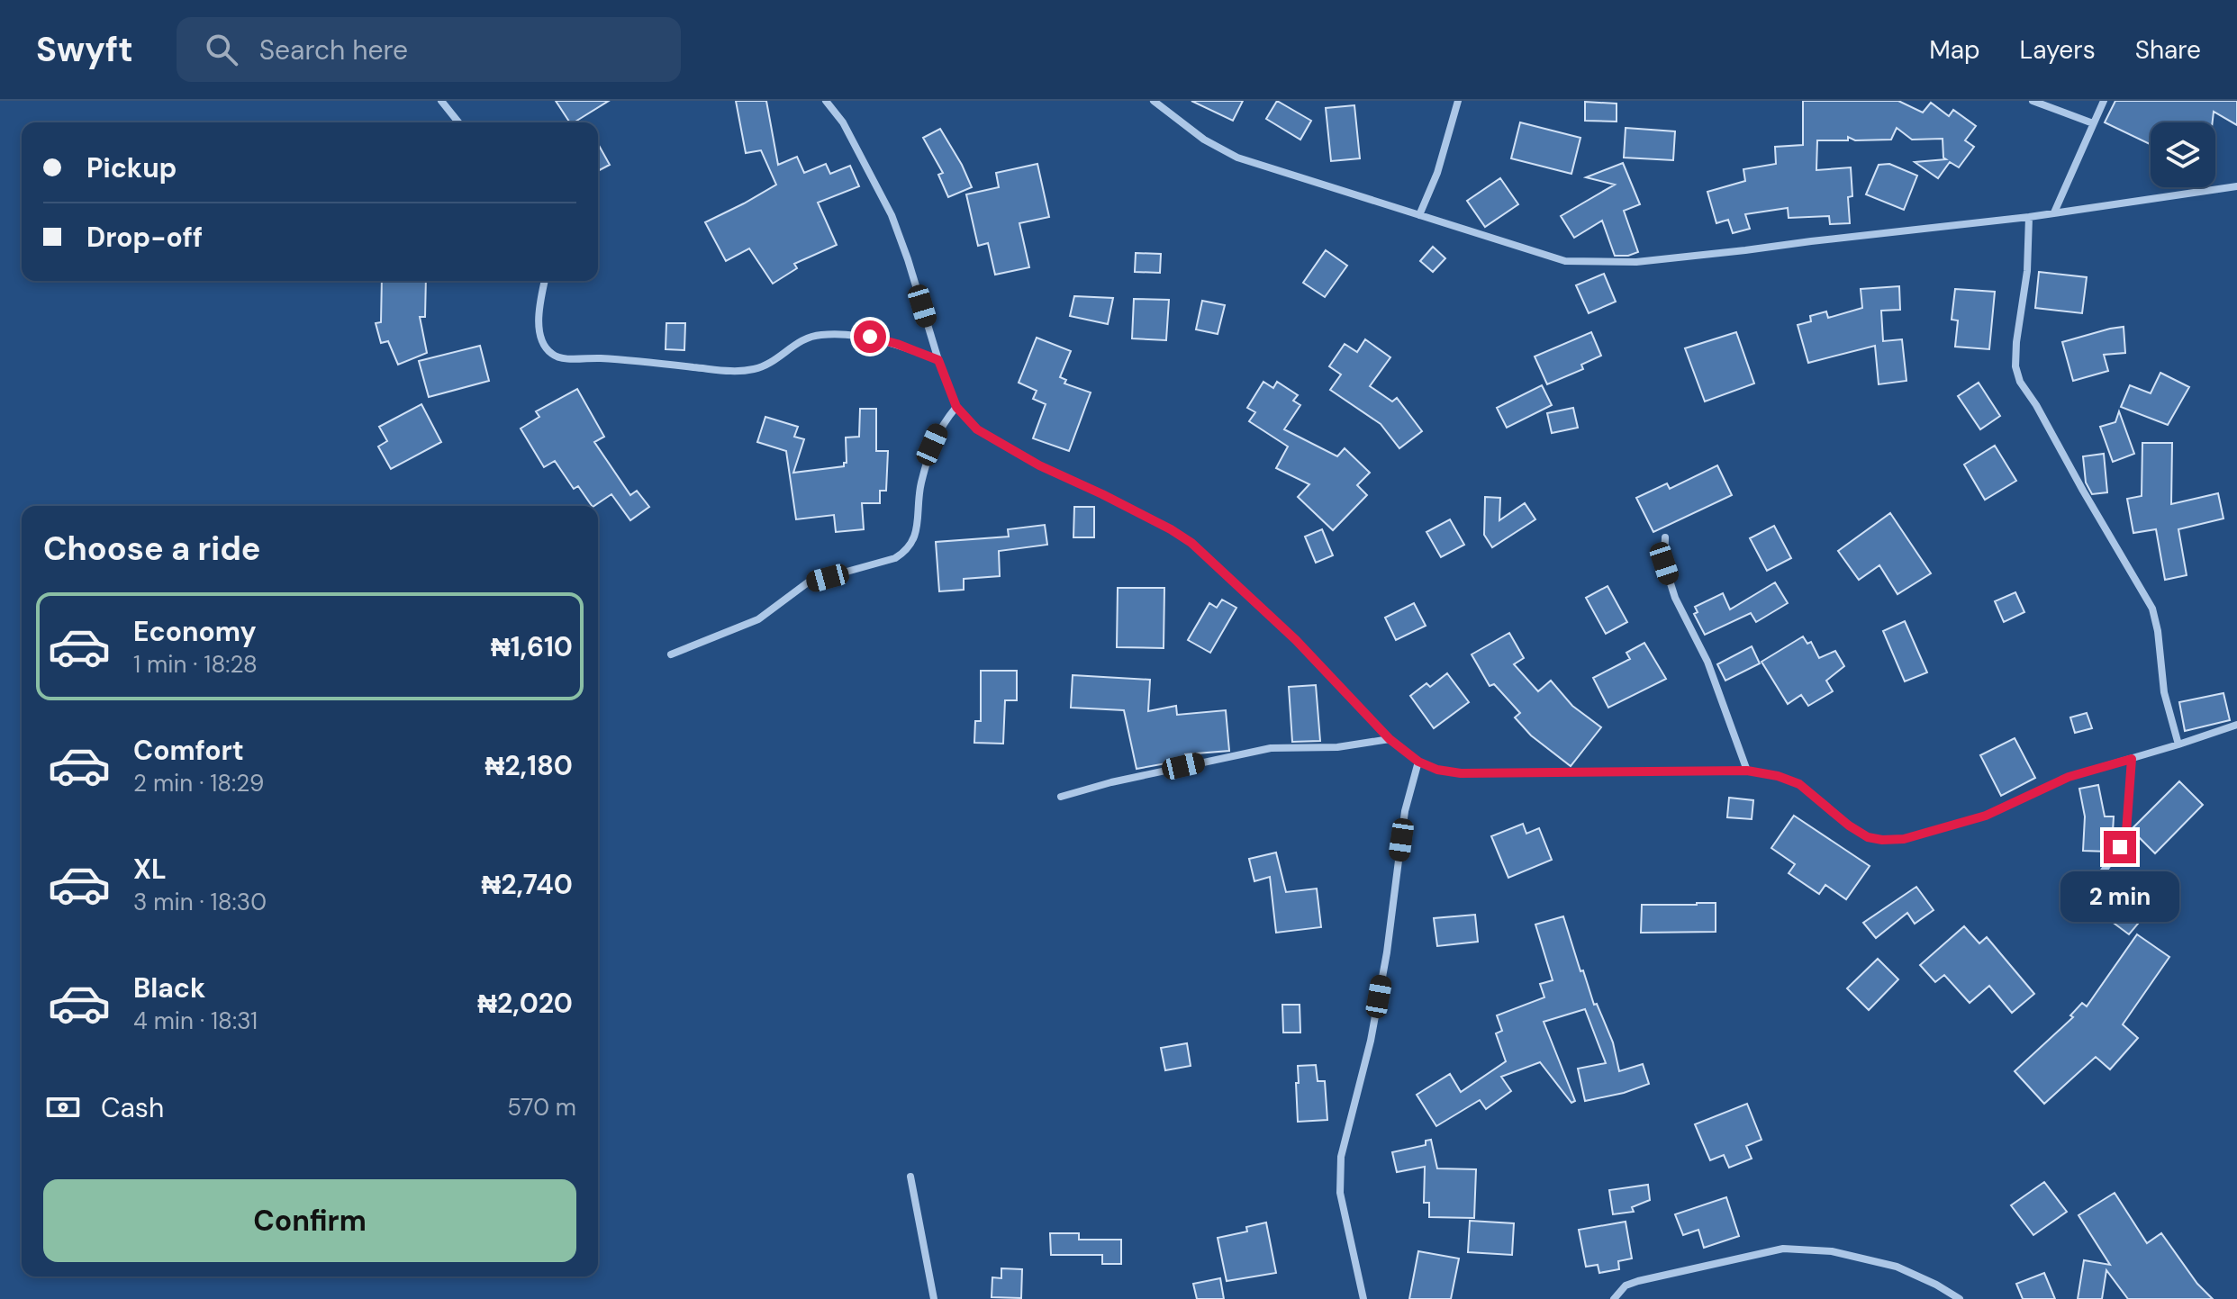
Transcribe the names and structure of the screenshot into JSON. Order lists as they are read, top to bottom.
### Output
{
  "page": {
    "header": "Swyft",
    "search": "Search here",
    "nav": ["Map", "Layers", "Share"],
    "banner": ["Pickup", "Drop-off"],
    "heading": "Choose a ride",
    "list": [
      {
        "name": "Economy",
        "note": "1 min · 18:28",
        "value": "₦1,610"
      },
      {
        "name": "Comfort",
        "note": "2 min · 18:29",
        "value": "₦2,180"
      },
      {
        "name": "XL",
        "note": "3 min · 18:30",
        "value": "₦2,740"
      },
      {
        "name": "Black",
        "note": "4 min · 18:31",
        "value": "₦2,020"
      }
    ],
    "bubble": "2 min",
    "pay": ["Cash", "570 m"],
    "buttons": "Confirm"
  }
}
